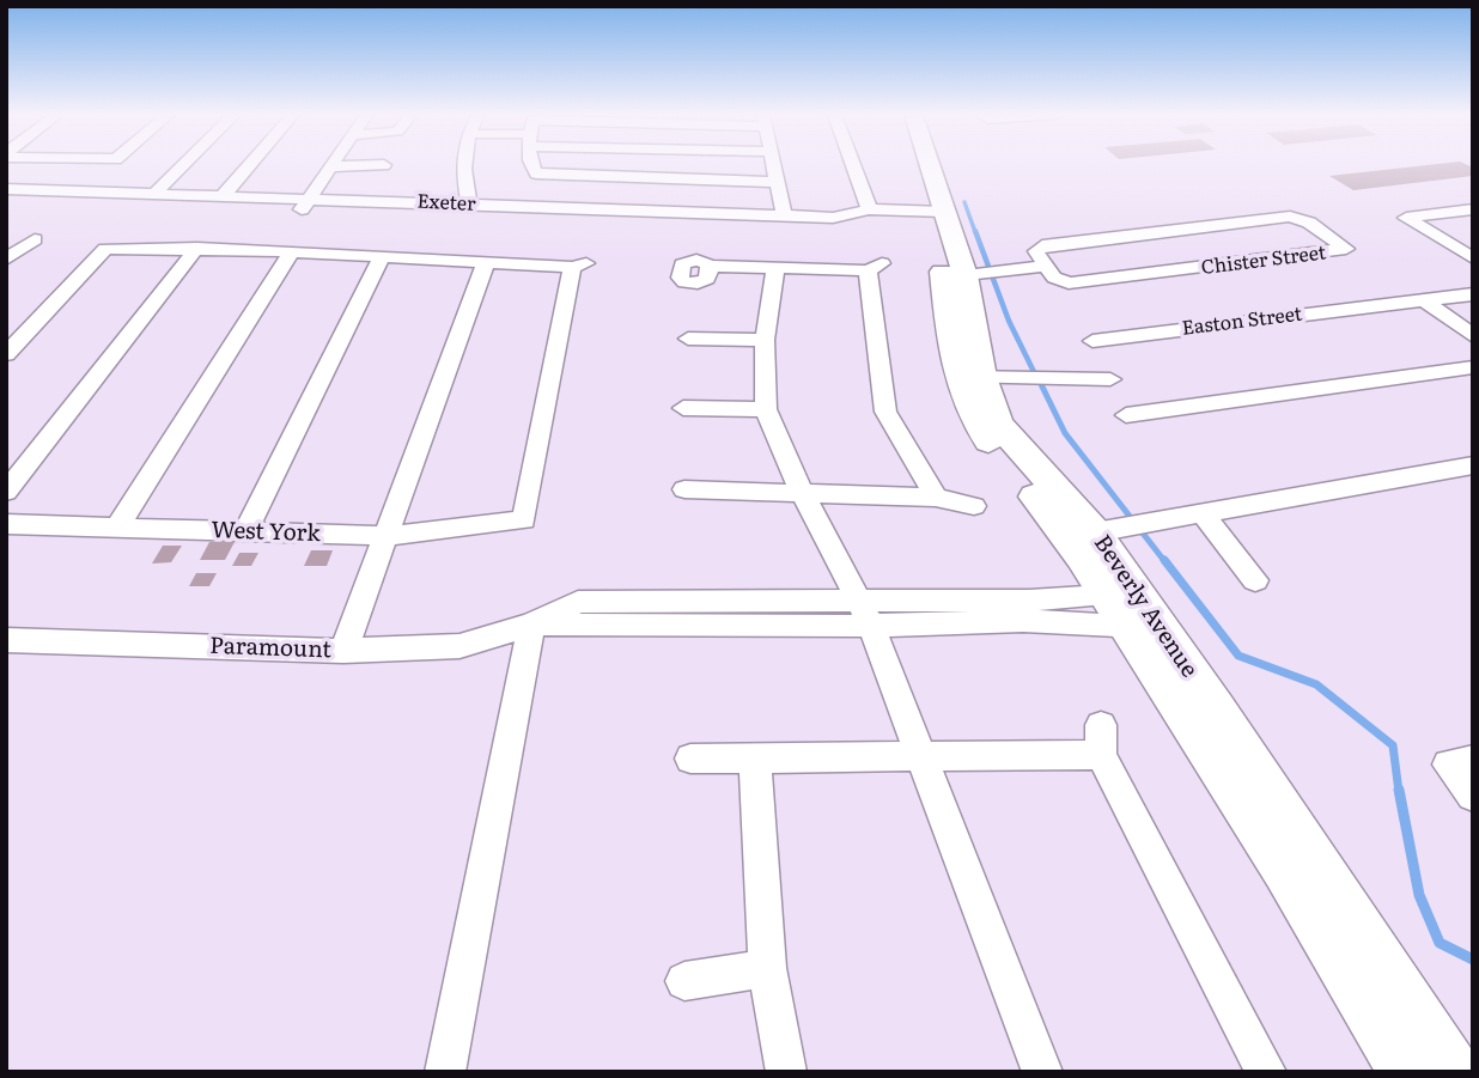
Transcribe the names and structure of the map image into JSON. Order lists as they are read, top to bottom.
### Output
{
  "streets": {
    "street": [
      "Exeter",
      "Chister Street",
      "Easton Street",
      "West York",
      "Beverly Avenue",
      "Paramount"
    ]
  },
  "crossings": [
    ["Exeter", "Beverly Avenue"]
  ]
}
